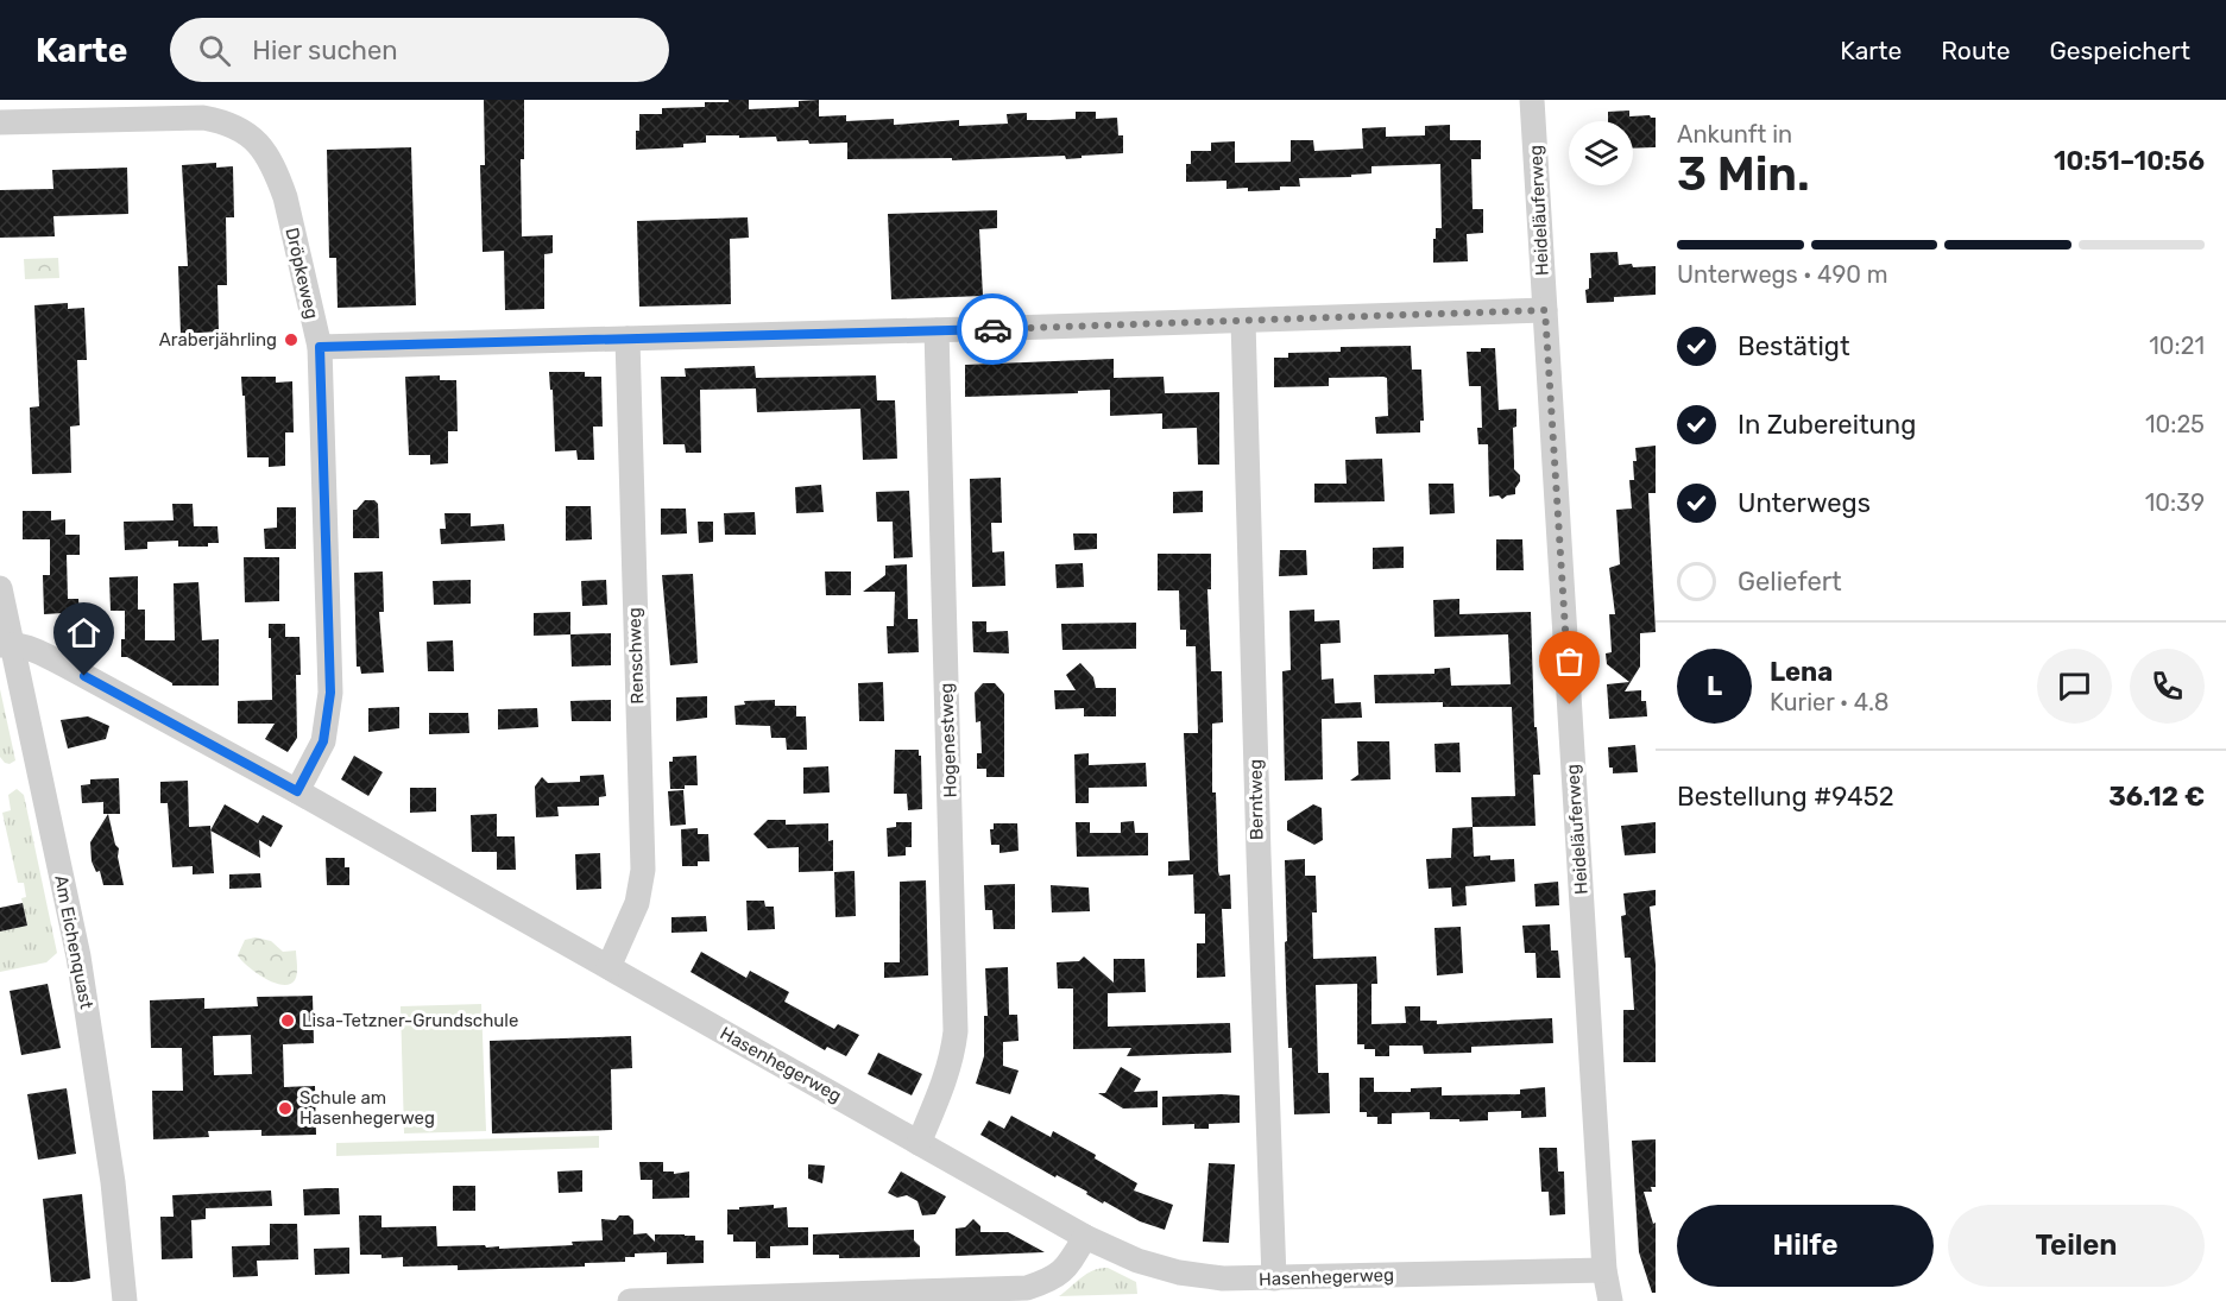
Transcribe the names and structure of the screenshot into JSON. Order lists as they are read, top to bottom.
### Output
{
  "streets": {
    "street": [
      "Heideläuferweg",
      "Dröpkeweg",
      "Renschweg",
      "Hogenestweg",
      "Berntweg",
      "Am Eichenquast",
      "Hasenhegerweg"
    ]
  },
  "crossings": [
    ["Heideläuferweg", "Hasenhegerweg"],
    ["Dröpkeweg", "Hasenhegerweg"],
    ["Renschweg", "Hasenhegerweg"],
    ["Hogenestweg", "Hasenhegerweg"],
    ["Berntweg", "Hasenhegerweg"],
    ["Am Eichenquast", "Hasenhegerweg"]
  ],
  "places": ["Araberjährling", "Lisa-Tetzner-Grundschule", "Schule am Hasenhegerweg"],
  "page": {
    "header": "Karte",
    "search": "Hier suchen",
    "nav": ["Karte", "Route", "Gespeichert"],
    "heading": ["3 Min.", "Ankunft in", "10:51–10:56"],
    "panel": [
      "Lena",
      "Kurier · 4.8",
      "Bestellung #9452",
      "36.12 €"
    ],
    "bar": "Unterwegs · 490 m",
    "list": [
      ["Bestätigt", "10:21"],
      ["In Zubereitung", "10:25"],
      ["Unterwegs", "10:39"],
      "Geliefert"
    ],
    "round": "L",
    "buttons": ["Hilfe", "Teilen"]
  }
}
